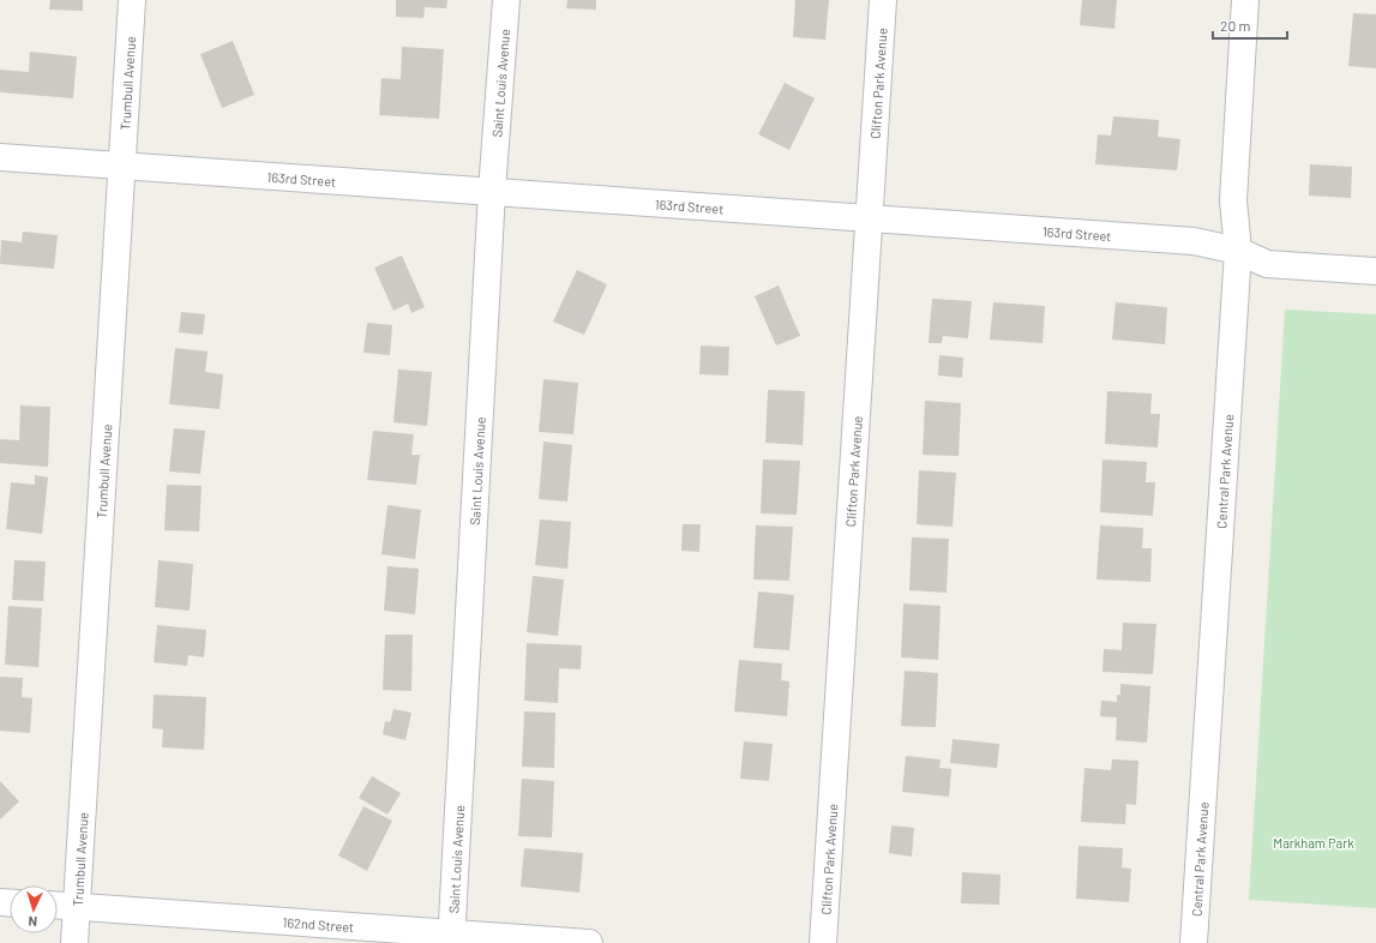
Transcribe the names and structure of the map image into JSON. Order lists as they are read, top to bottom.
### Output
{
  "streets": {
    "street": [
      "Saint Louis Avenue",
      "Trumbull Avenue",
      "Clifton Park Avenue",
      "163rd Street",
      "Central Park Avenue",
      "162nd Street"
    ]
  },
  "crossings": [
    ["Saint Louis Avenue", "163rd Street"],
    ["Saint Louis Avenue", "162nd Street"],
    ["Trumbull Avenue", "163rd Street"],
    ["Trumbull Avenue", "162nd Street"],
    ["Clifton Park Avenue", "163rd Street"],
    ["163rd Street", "Central Park Avenue"]
  ],
  "parks": ["Markham Park"],
  "scale_bar": "20 m",
  "north": "bottom"
}
